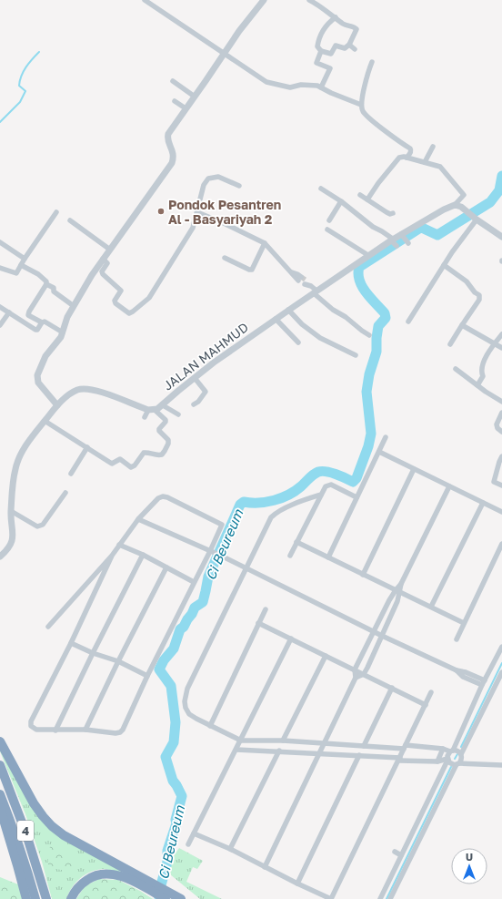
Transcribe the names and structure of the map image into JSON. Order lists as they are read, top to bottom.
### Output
{
  "streets": {
    "highway": ["4"],
    "street": ["JALAN MAHMUD"]
  },
  "water": ["Ci Beureum"],
  "places": ["Pondok Pesantren Al - Basyariyah 2"],
  "north": "top"
}
